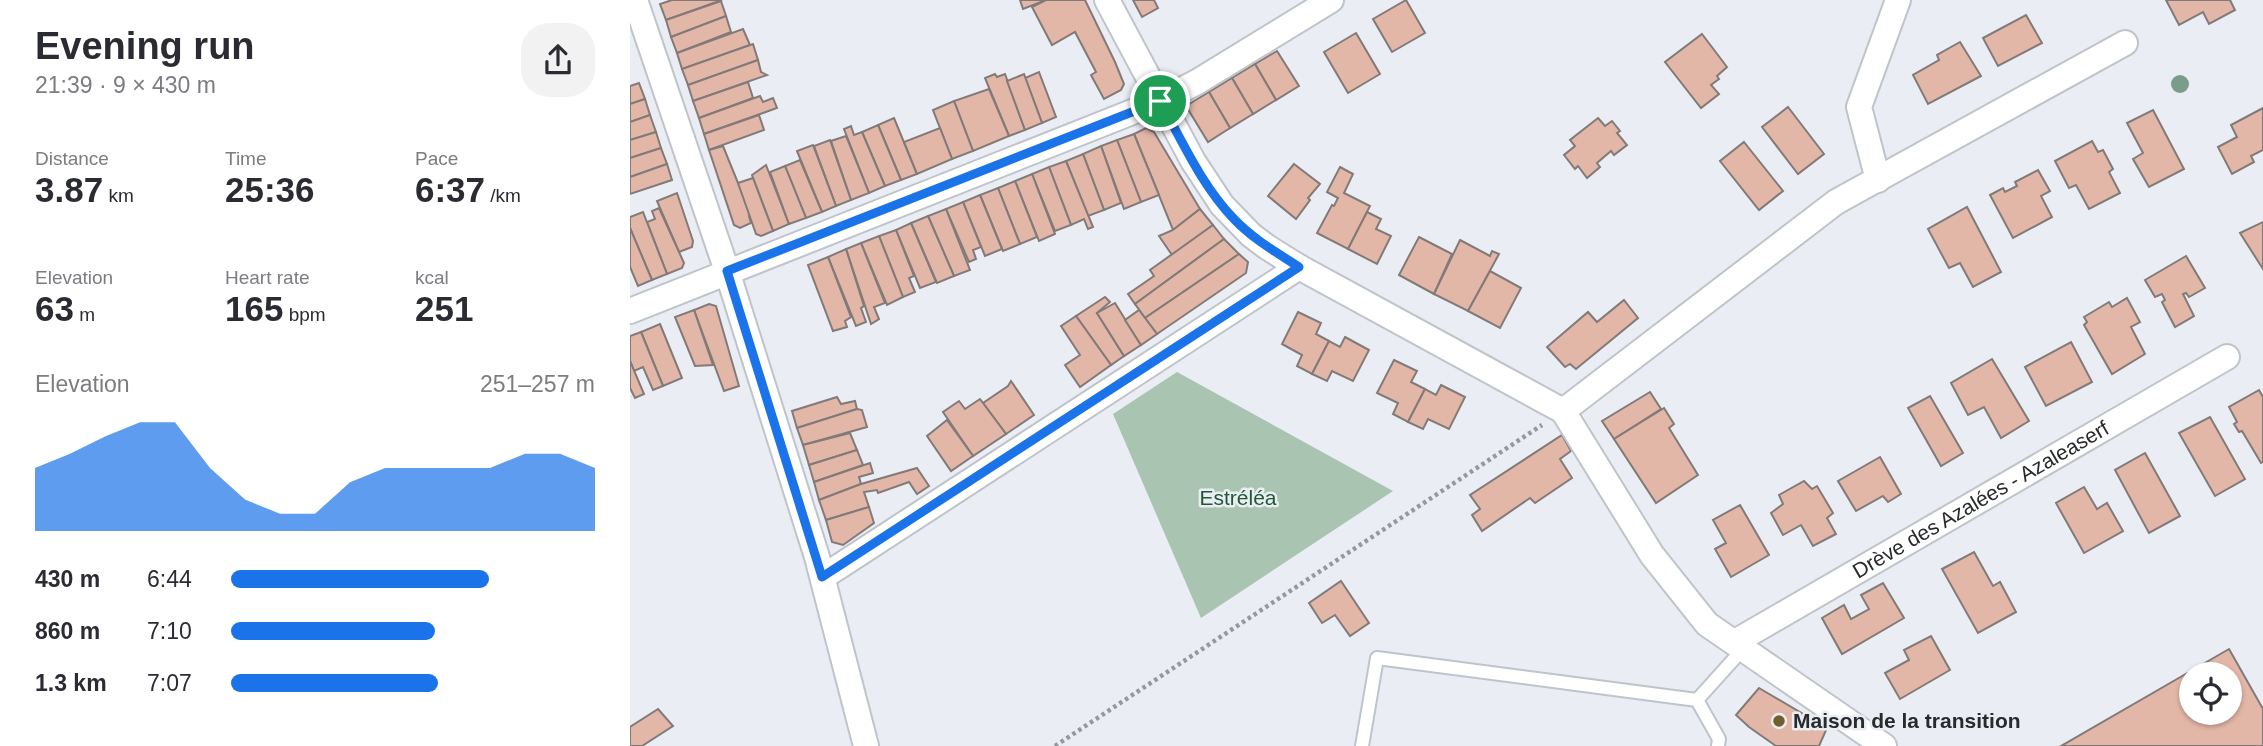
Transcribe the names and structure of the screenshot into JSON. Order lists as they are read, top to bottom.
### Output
{
  "streets": {
    "street": ["Drève des Azalées - Azaleaserf"]
  },
  "parks": ["Estréléa"],
  "places": ["Maison de la transition"],
  "page": {
    "heading": ["Evening run", "21:39 · 9 × 430 m"],
    "stats": [
      ["Distance", "3.87 km"],
      ["Time", "25:36"],
      ["Pace", "6:37 /km"],
      ["Elevation", "63 m"],
      ["Heart rate", "165 bpm"],
      ["kcal", "251"]
    ],
    "chart": ["Elevation", "251–257 m"],
    "list": [
      {
        "name": "430 m",
        "note": "6:44"
      },
      {
        "name": "860 m",
        "note": "7:10"
      },
      {
        "name": "1.3 km",
        "note": "7:07"
      }
    ]
  }
}
